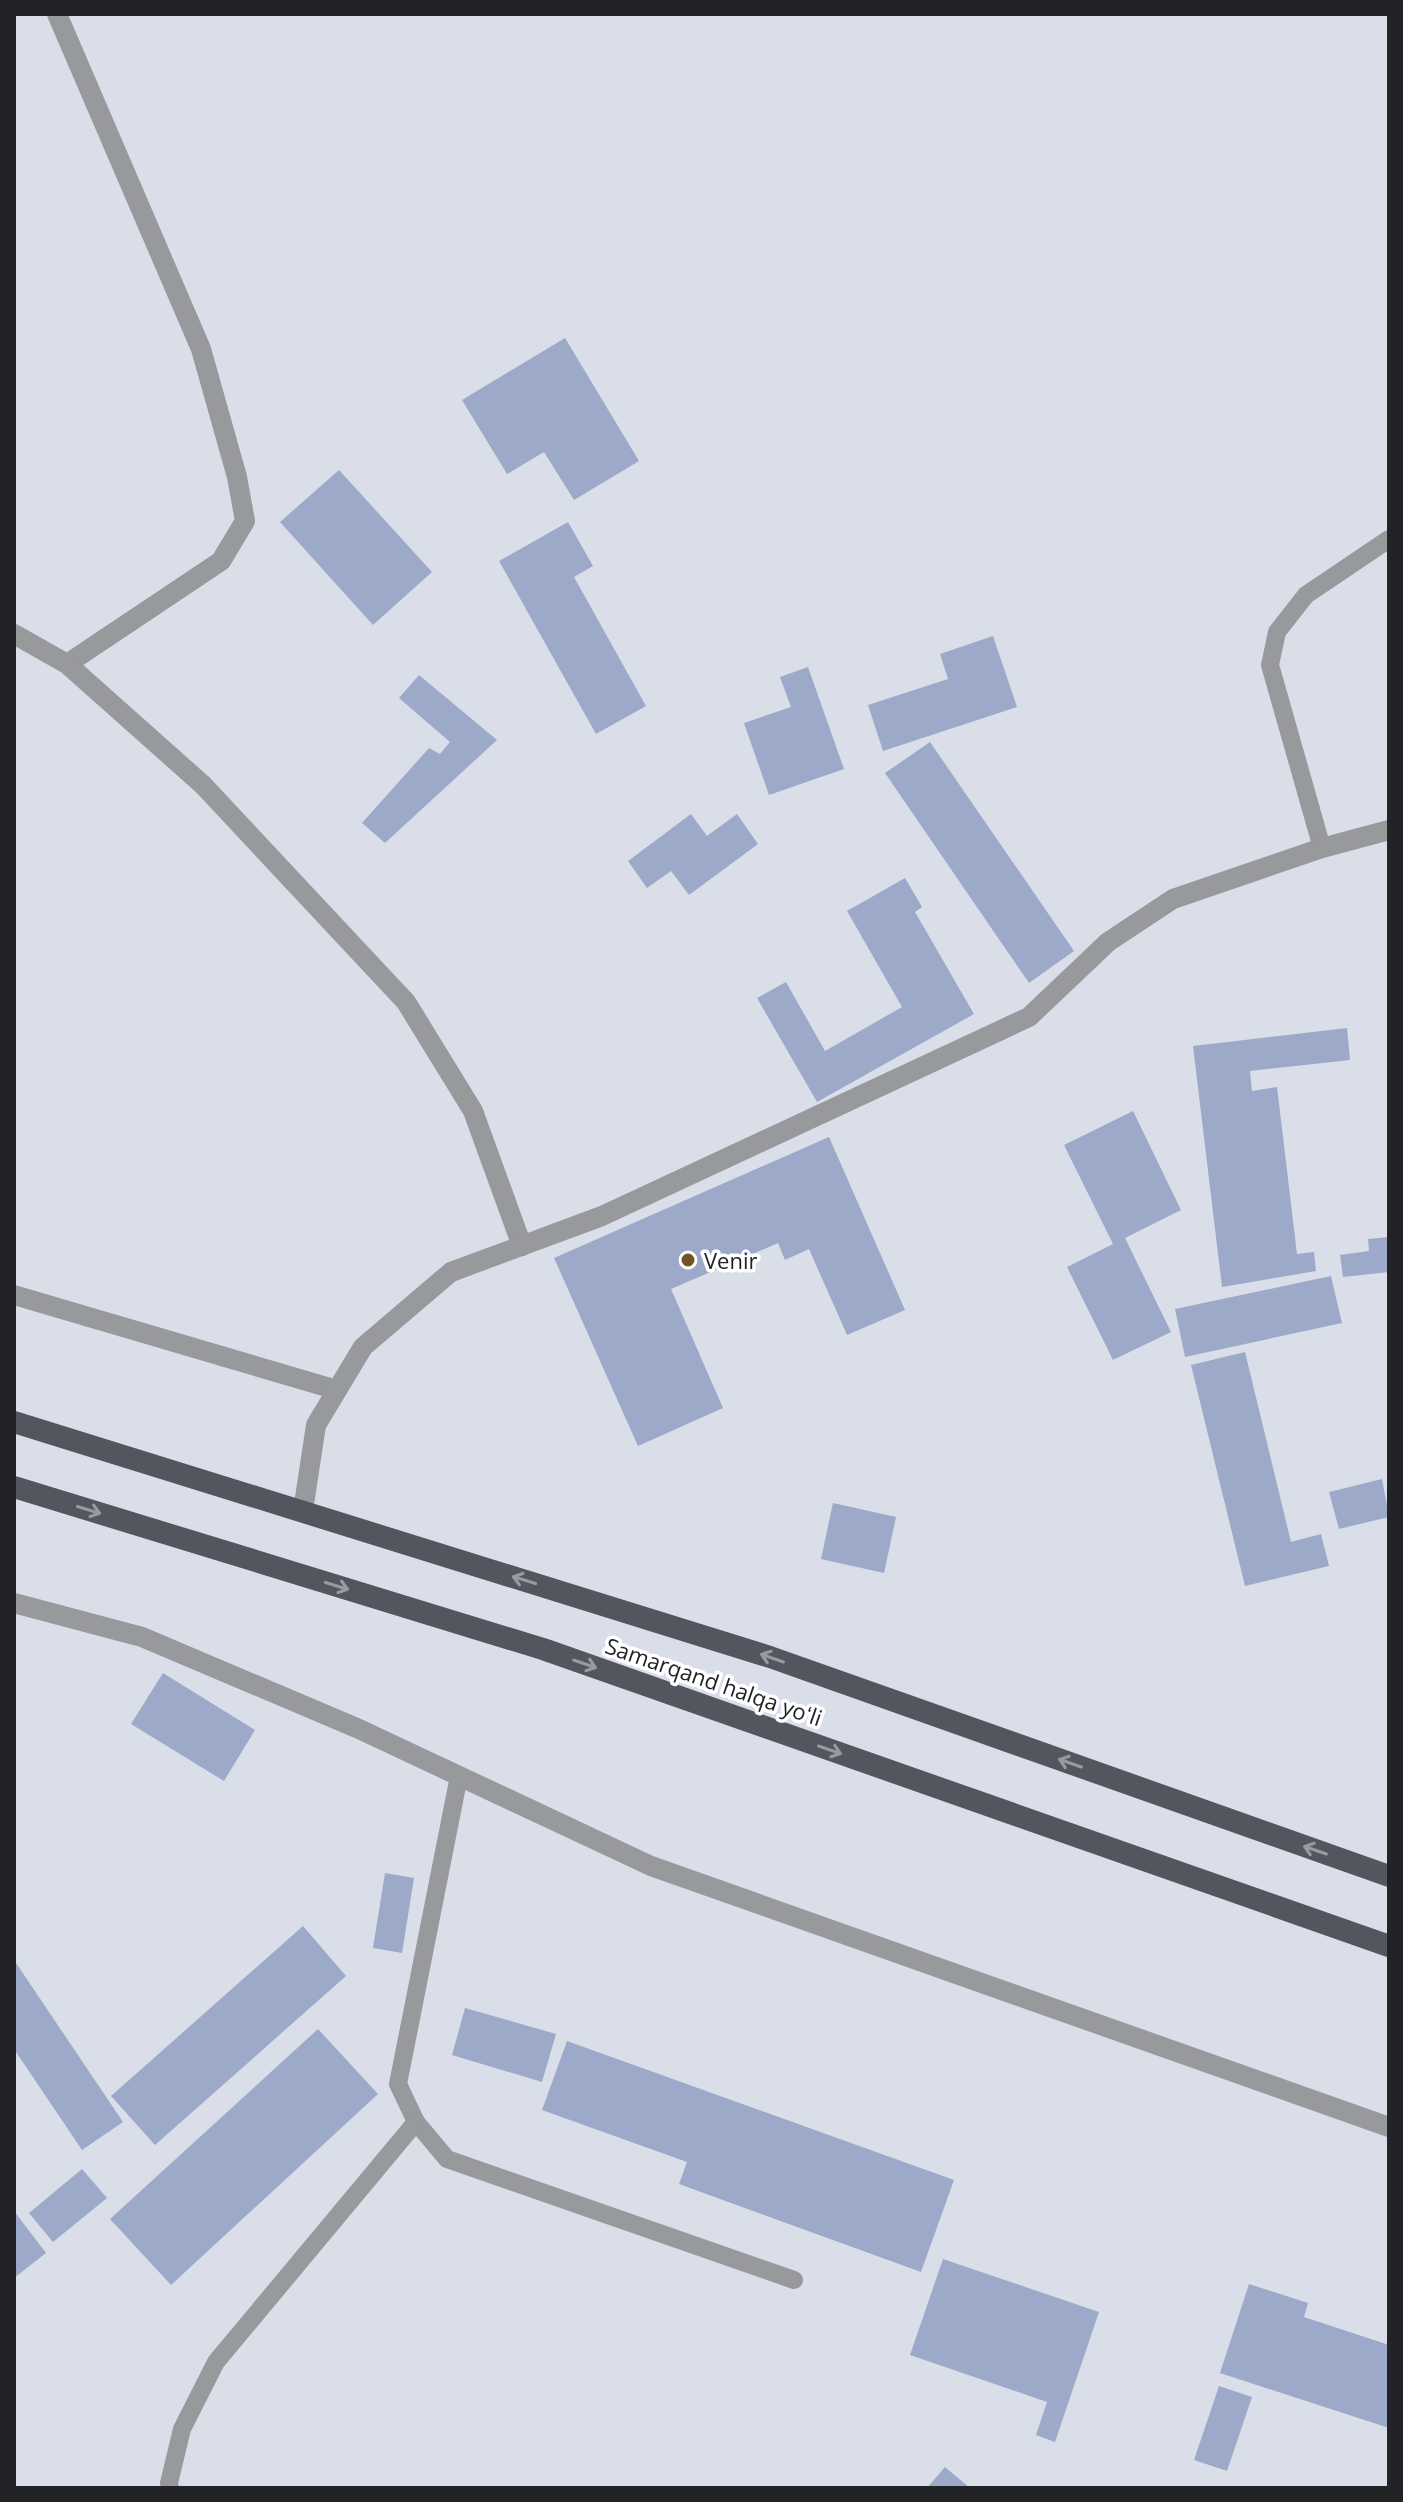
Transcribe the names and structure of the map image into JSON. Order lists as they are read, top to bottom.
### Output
{
  "streets": {
    "highway": ["Samarqand halqa yoʻli"]
  },
  "places": ["Venir"]
}
